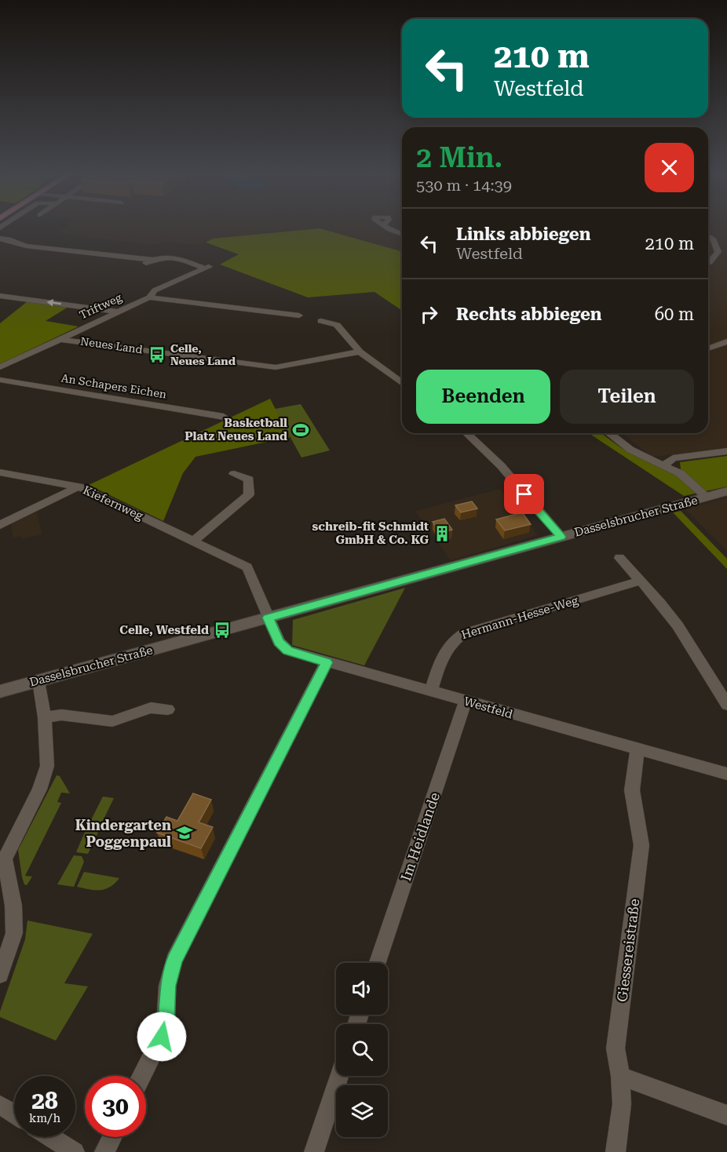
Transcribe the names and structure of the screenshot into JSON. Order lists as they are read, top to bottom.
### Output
{
  "streets": {
    "street": [
      "Triftweg",
      "Neues Land",
      "An Schapers Eichen",
      "Kiefernweg",
      "Dasselsbrucher Straße",
      "Hermann-Hesse-Weg",
      "Westfeld",
      "Im Heidlande",
      "Giessereistraße"
    ]
  },
  "crossings": [
    ["Triftweg", "Neues Land"],
    ["Kiefernweg", "Dasselsbrucher Straße"],
    ["Kiefernweg", "Westfeld"],
    ["Dasselsbrucher Straße", "Westfeld"],
    ["Hermann-Hesse-Weg", "Westfeld"],
    ["Westfeld", "Im Heidlande"],
    ["Westfeld", "Giessereistraße"]
  ],
  "places": {
    "bus stop": ["Celle, Neues Land", "Celle, Westfeld"],
    "sports": ["Basketball Platz Neues Land"],
    "building": ["schreib-fit Schmidt GmbH & Co. KG"],
    "school or university": ["Kindergarten Poggenpaul"]
  },
  "page": {
    "turn": ["210 m", "Westfeld"],
    "heading": ["2 Min.", "530 m · 14:39"],
    "list": [
      {
        "name": "Links abbiegen",
        "note": "Westfeld",
        "value": "210 m"
      },
      {
        "name": "Rechts abbiegen",
        "value": "60 m"
      }
    ],
    "buttons": ["Beenden", "Teilen"],
    "speed": "28 km/h",
    "limit": "30"
  }
}
